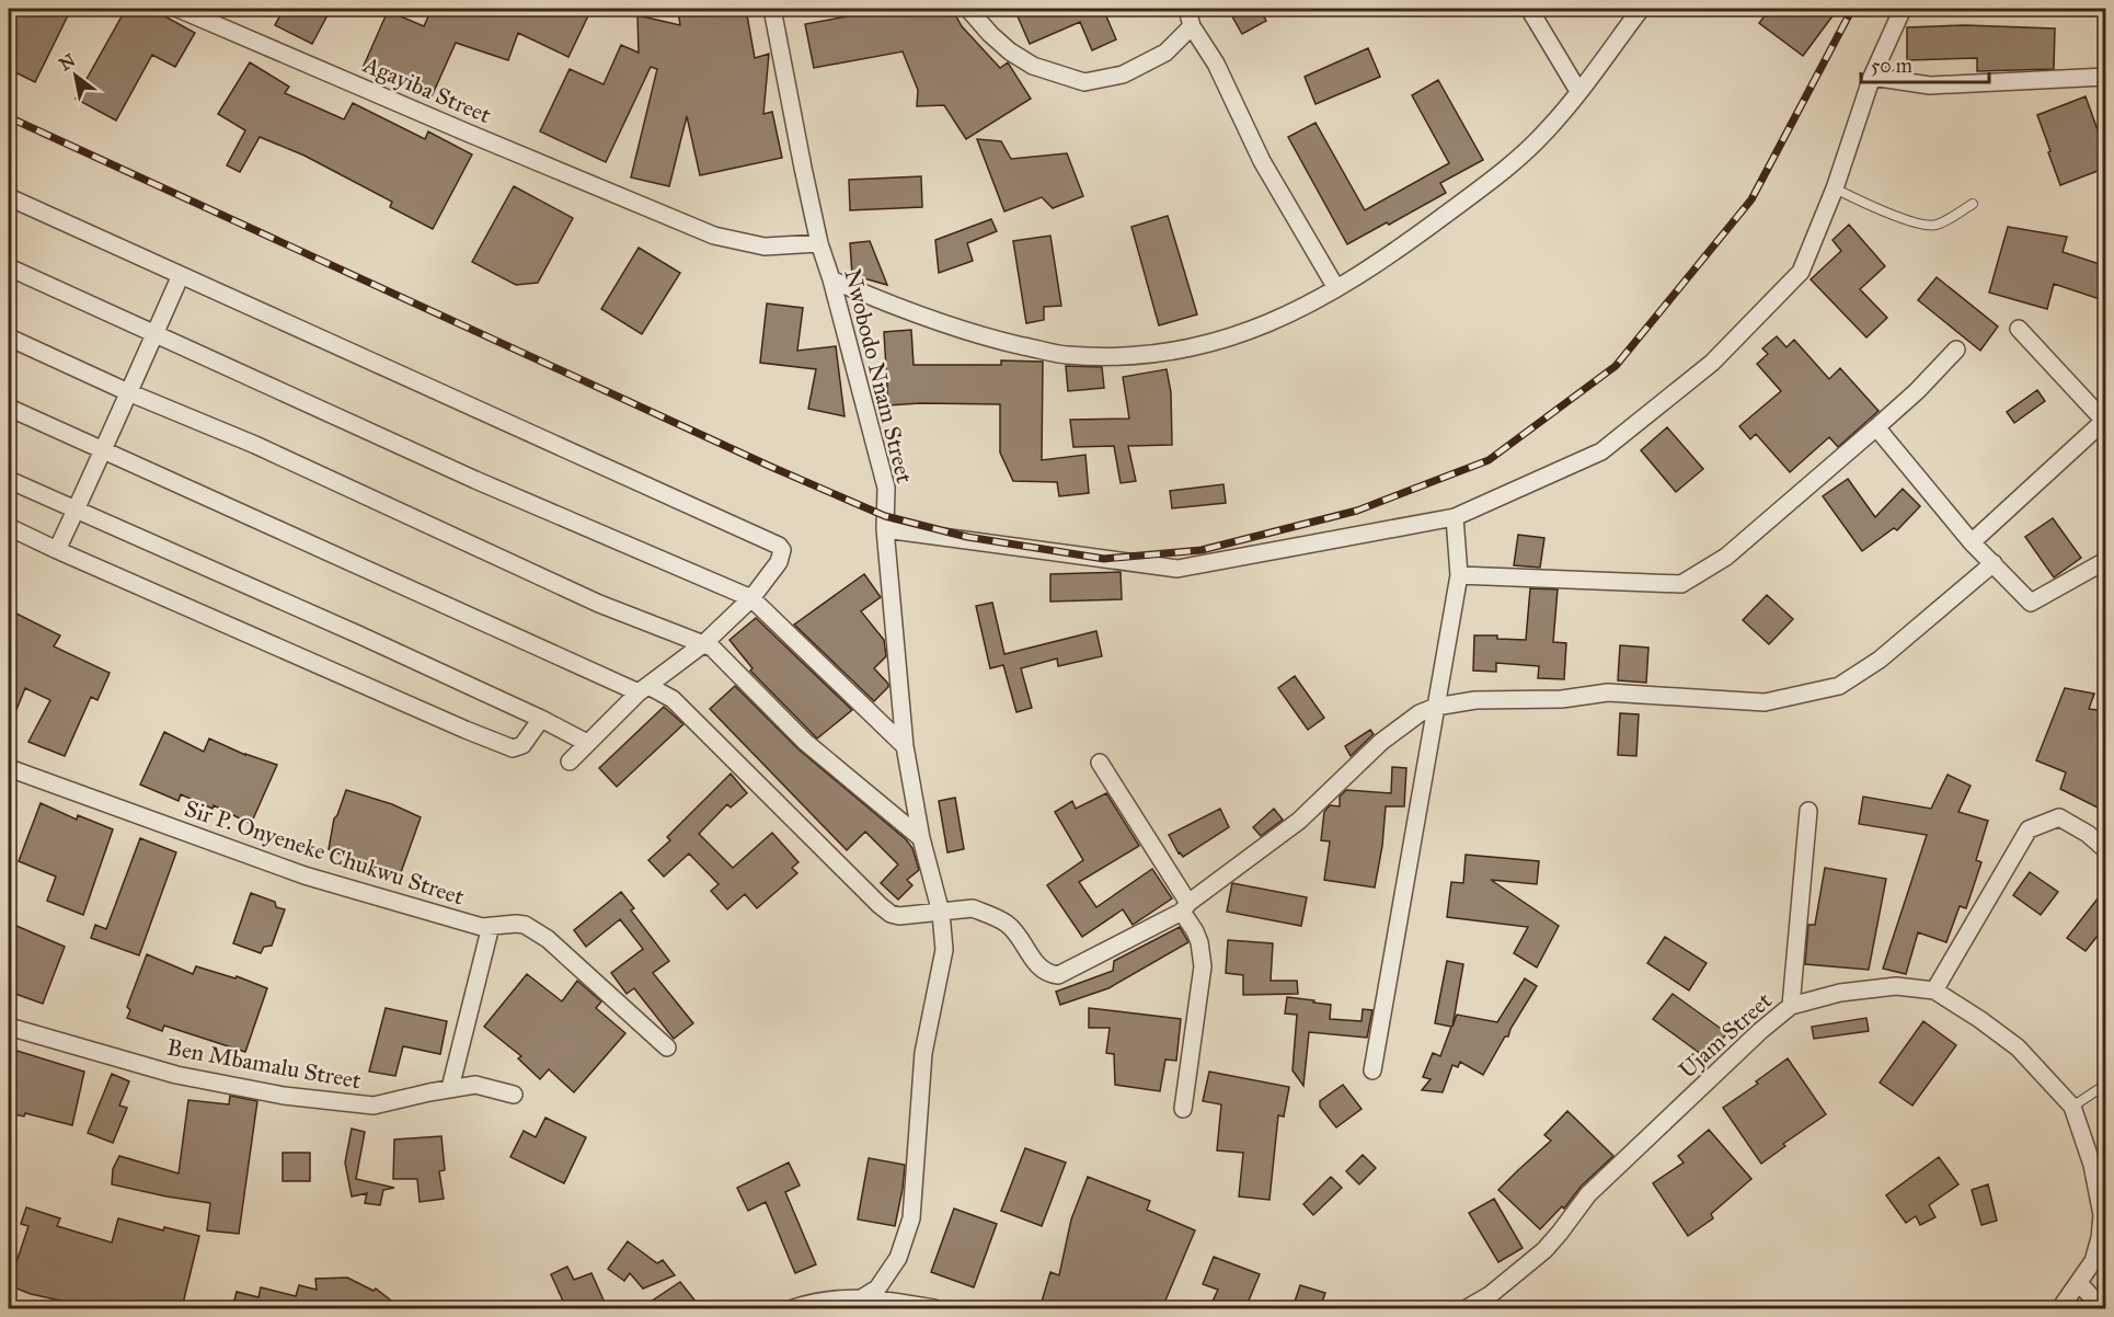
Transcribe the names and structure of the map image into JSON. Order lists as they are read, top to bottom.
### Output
{
  "streets": {
    "street": [
      "Agayiba Street",
      "Nwobodo Nnam Street",
      "Sir P. Onyeneke Chukwu Street",
      "Ujam Street",
      "Ben Mbamalu Street"
    ]
  },
  "crossings": [
    ["Agayiba Street", "Nwobodo Nnam Street"]
  ],
  "scale_bar": "50 m",
  "north": "top left"
}
